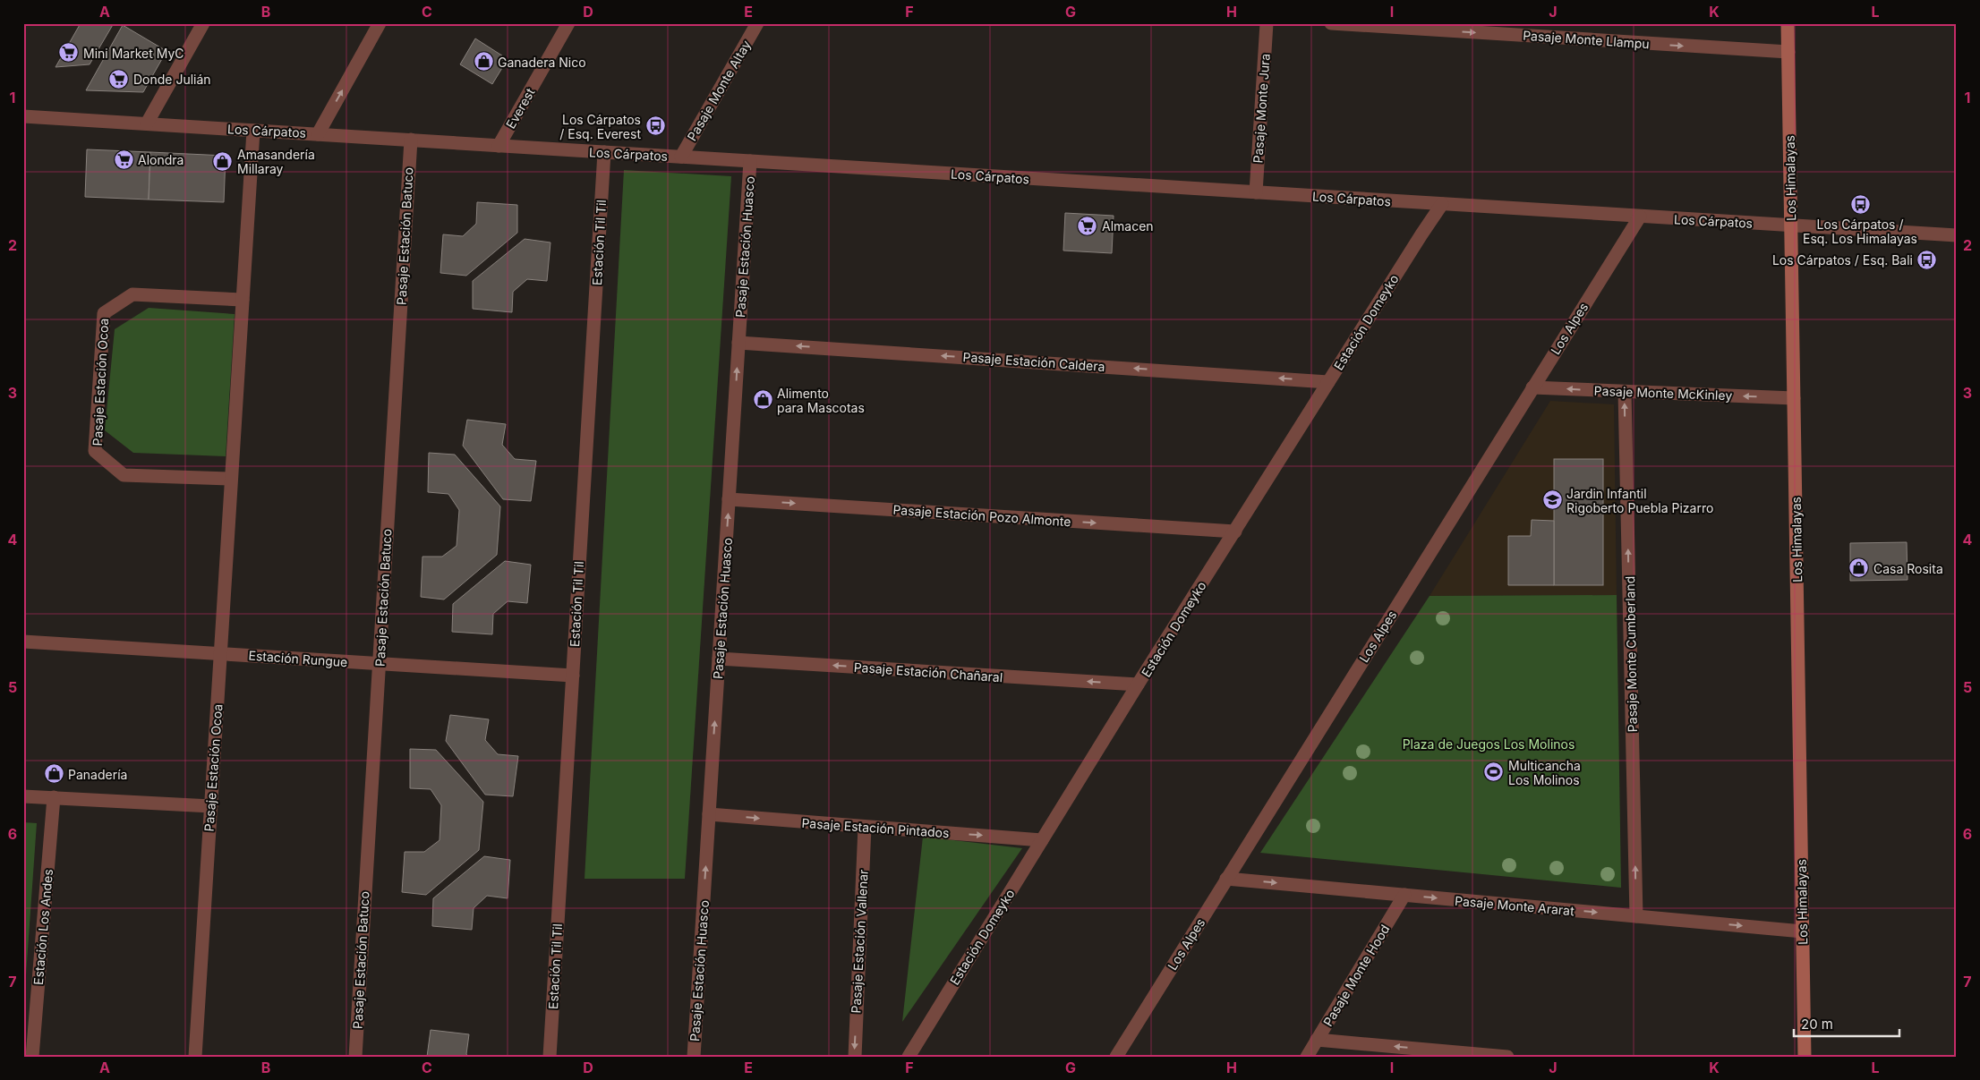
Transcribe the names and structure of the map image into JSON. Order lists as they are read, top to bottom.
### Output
{
  "streets": {
    "street": [
      "Pasaje Monte Llampu",
      "Pasaje Monte Altay",
      "Everest",
      "Pasaje Monte Jura",
      "Los Cárpatos",
      "Los Himalayas",
      "Pasaje Estación Batuco",
      "Estación Til Til",
      "Pasaje Estación Huasco",
      "Estación Domeyko",
      "Los Alpes",
      "Pasaje Estación Caldera",
      "Pasaje Estación Ocoa",
      "Pasaje Monte McKinley",
      "Pasaje Estación Pozo Almonte",
      "Pasaje Monte Cumberland",
      "Estación Rungue",
      "Pasaje Estación Chañaral",
      "Pasaje Estación Pintados",
      "Pasaje Monte Ararat",
      "Estación Los Andes",
      "Pasaje Estación Vallenar",
      "Pasaje Monte Hood"
    ]
  },
  "crossings": [
    ["Pasaje Monte Llampu", "Los Himalayas"],
    ["Pasaje Monte Altay", "Los Cárpatos"],
    ["Everest", "Los Cárpatos"],
    ["Pasaje Monte Jura", "Los Cárpatos"],
    ["Los Cárpatos", "Los Himalayas"],
    ["Los Cárpatos", "Pasaje Estación Batuco"],
    ["Los Cárpatos", "Estación Til Til"],
    ["Los Cárpatos", "Pasaje Estación Huasco"],
    ["Los Cárpatos", "Estación Domeyko"],
    ["Los Cárpatos", "Los Alpes"],
    ["Los Cárpatos", "Pasaje Estación Ocoa"],
    ["Los Himalayas", "Pasaje Monte McKinley"],
    ["Los Himalayas", "Pasaje Monte Ararat"],
    ["Pasaje Estación Batuco", "Estación Rungue"],
    ["Estación Til Til", "Estación Rungue"],
    ["Pasaje Estación Huasco", "Pasaje Estación Caldera"],
    ["Pasaje Estación Huasco", "Pasaje Estación Pozo Almonte"],
    ["Pasaje Estación Huasco", "Pasaje Estación Chañaral"],
    ["Pasaje Estación Huasco", "Pasaje Estación Pintados"],
    ["Estación Domeyko", "Pasaje Estación Caldera"],
    ["Estación Domeyko", "Pasaje Estación Pozo Almonte"],
    ["Estación Domeyko", "Pasaje Estación Chañaral"],
    ["Estación Domeyko", "Pasaje Estación Pintados"],
    ["Los Alpes", "Pasaje Monte McKinley"],
    ["Los Alpes", "Pasaje Monte Ararat"],
    ["Pasaje Estación Ocoa", "Estación Rungue"],
    ["Pasaje Monte McKinley", "Pasaje Monte Cumberland"],
    ["Pasaje Monte Cumberland", "Pasaje Monte Ararat"],
    ["Pasaje Estación Pintados", "Pasaje Estación Vallenar"],
    ["Pasaje Monte Ararat", "Pasaje Monte Hood"]
  ],
  "one_way": [
    "Pasaje Monte Llampu",
    "Pasaje Estación Huasco",
    "Pasaje Estación Caldera",
    "Pasaje Monte McKinley",
    "Pasaje Estación Pozo Almonte",
    "Pasaje Monte Cumberland",
    "Pasaje Estación Chañaral",
    "Pasaje Estación Pintados",
    "Pasaje Monte Ararat",
    "Pasaje Estación Vallenar"
  ],
  "parks": ["Plaza de Juegos Los Molinos"],
  "places": {
    "supermarket": [
      "Mini Market MyC",
      "Donde Julián",
      "Alondra",
      "Almacen"
    ],
    "shop": [
      "Ganadera Nico",
      "Amasandería Millaray",
      "Alimento para Mascotas",
      "Casa Rosita",
      "Panadería"
    ],
    "bus stop": ["Los Cárpatos / Esq. Everest", "Los Cárpatos / Esq. Los Himalayas", "Los Cárpatos / Esq. Bali"],
    "school or university": ["Jardin Infantil Rigoberto Puebla Pizarro"],
    "sports": ["Multicancha Los Molinos"]
  },
  "scale_bar": "20 m",
  "grid": {
    "columns": [
      "A",
      "B",
      "C",
      "D",
      "E",
      "F",
      "G",
      "H",
      "I",
      "J",
      "K",
      "L"
    ],
    "rows": [
      "1",
      "2",
      "3",
      "4",
      "5",
      "6",
      "7"
    ]
  }
}
